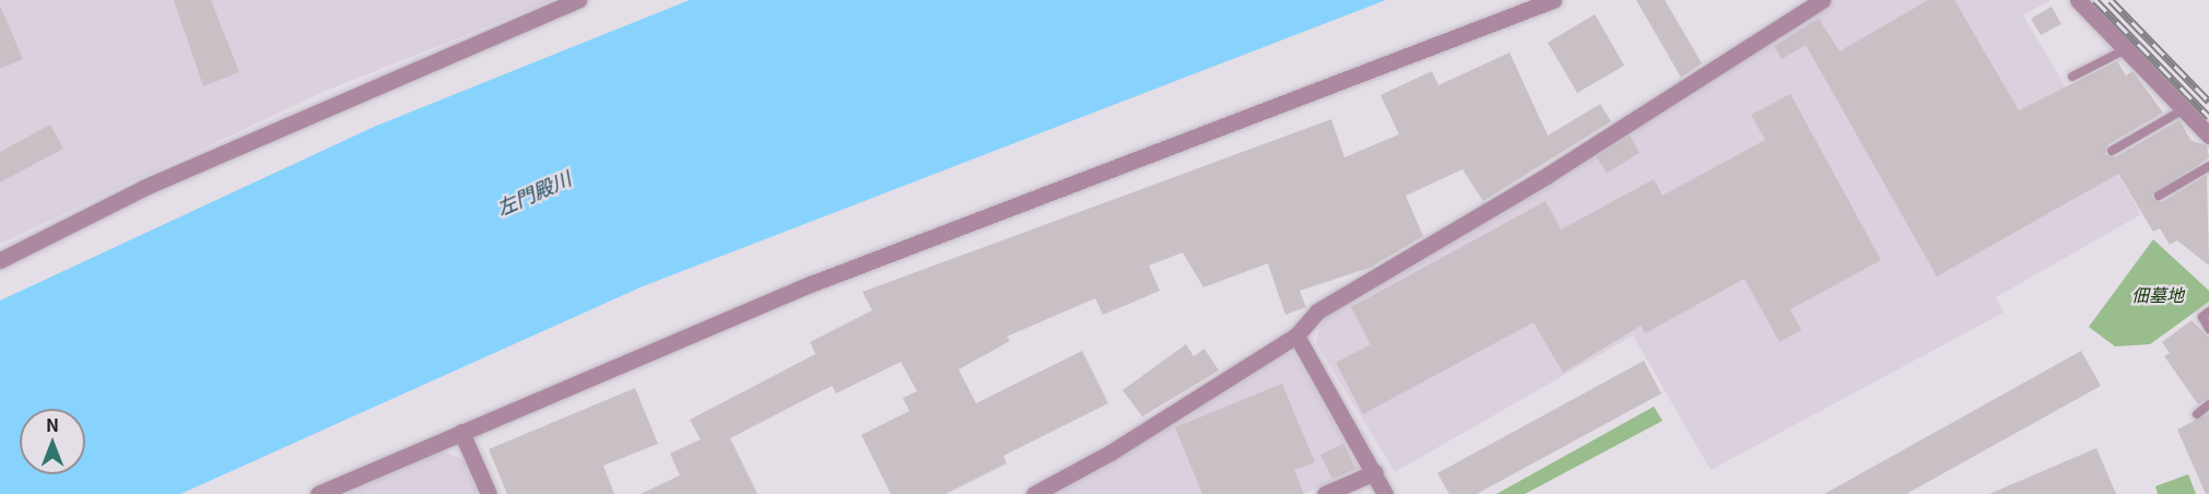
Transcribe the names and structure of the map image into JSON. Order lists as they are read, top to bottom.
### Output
{
  "water": ["左門殿川"],
  "parks": ["佃墓地"],
  "north": "top"
}
